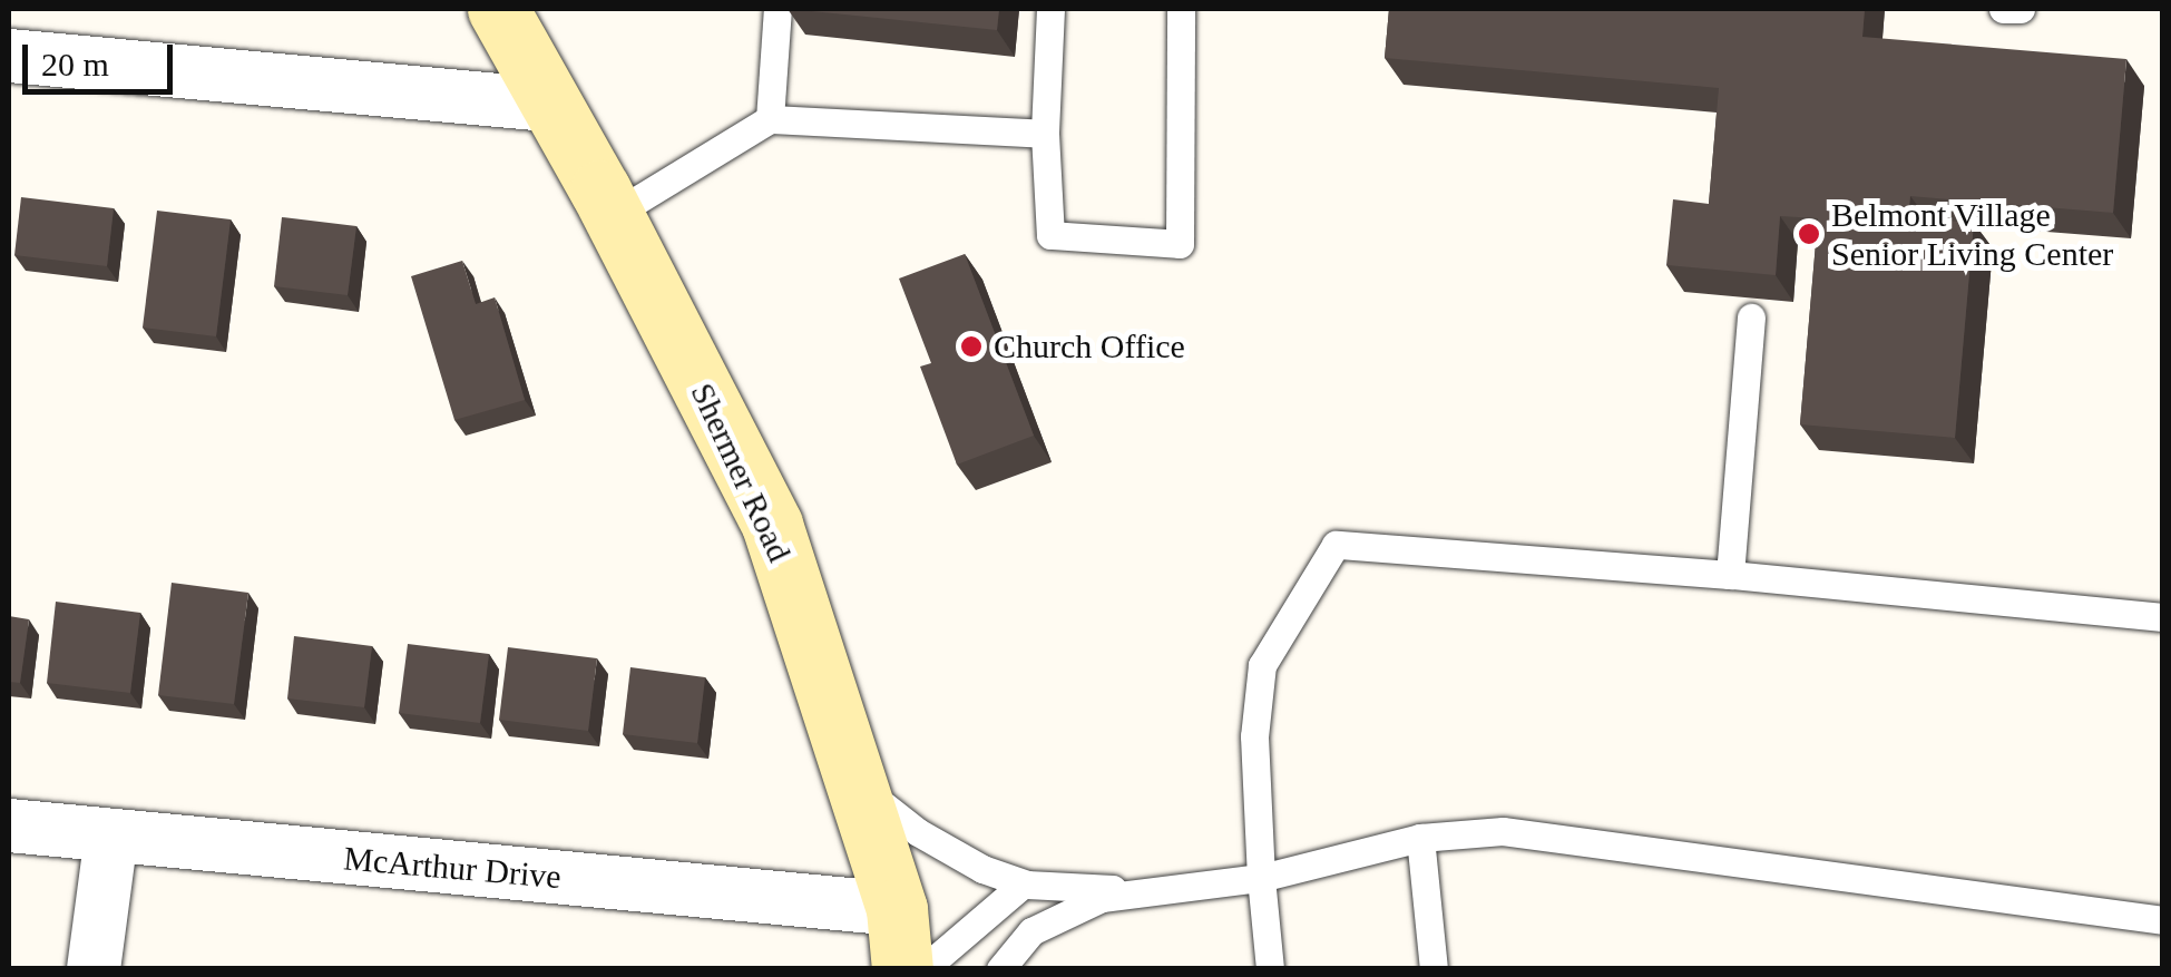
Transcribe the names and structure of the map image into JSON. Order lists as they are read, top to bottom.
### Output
{
  "streets": {
    "main road": ["Shermer Road"],
    "street": ["McArthur Drive"]
  },
  "crossings": [
    ["Shermer Road", "McArthur Drive"]
  ],
  "places": ["Belmont Village Senior Living Center", "Church Office"],
  "scale_bar": "20 m"
}
